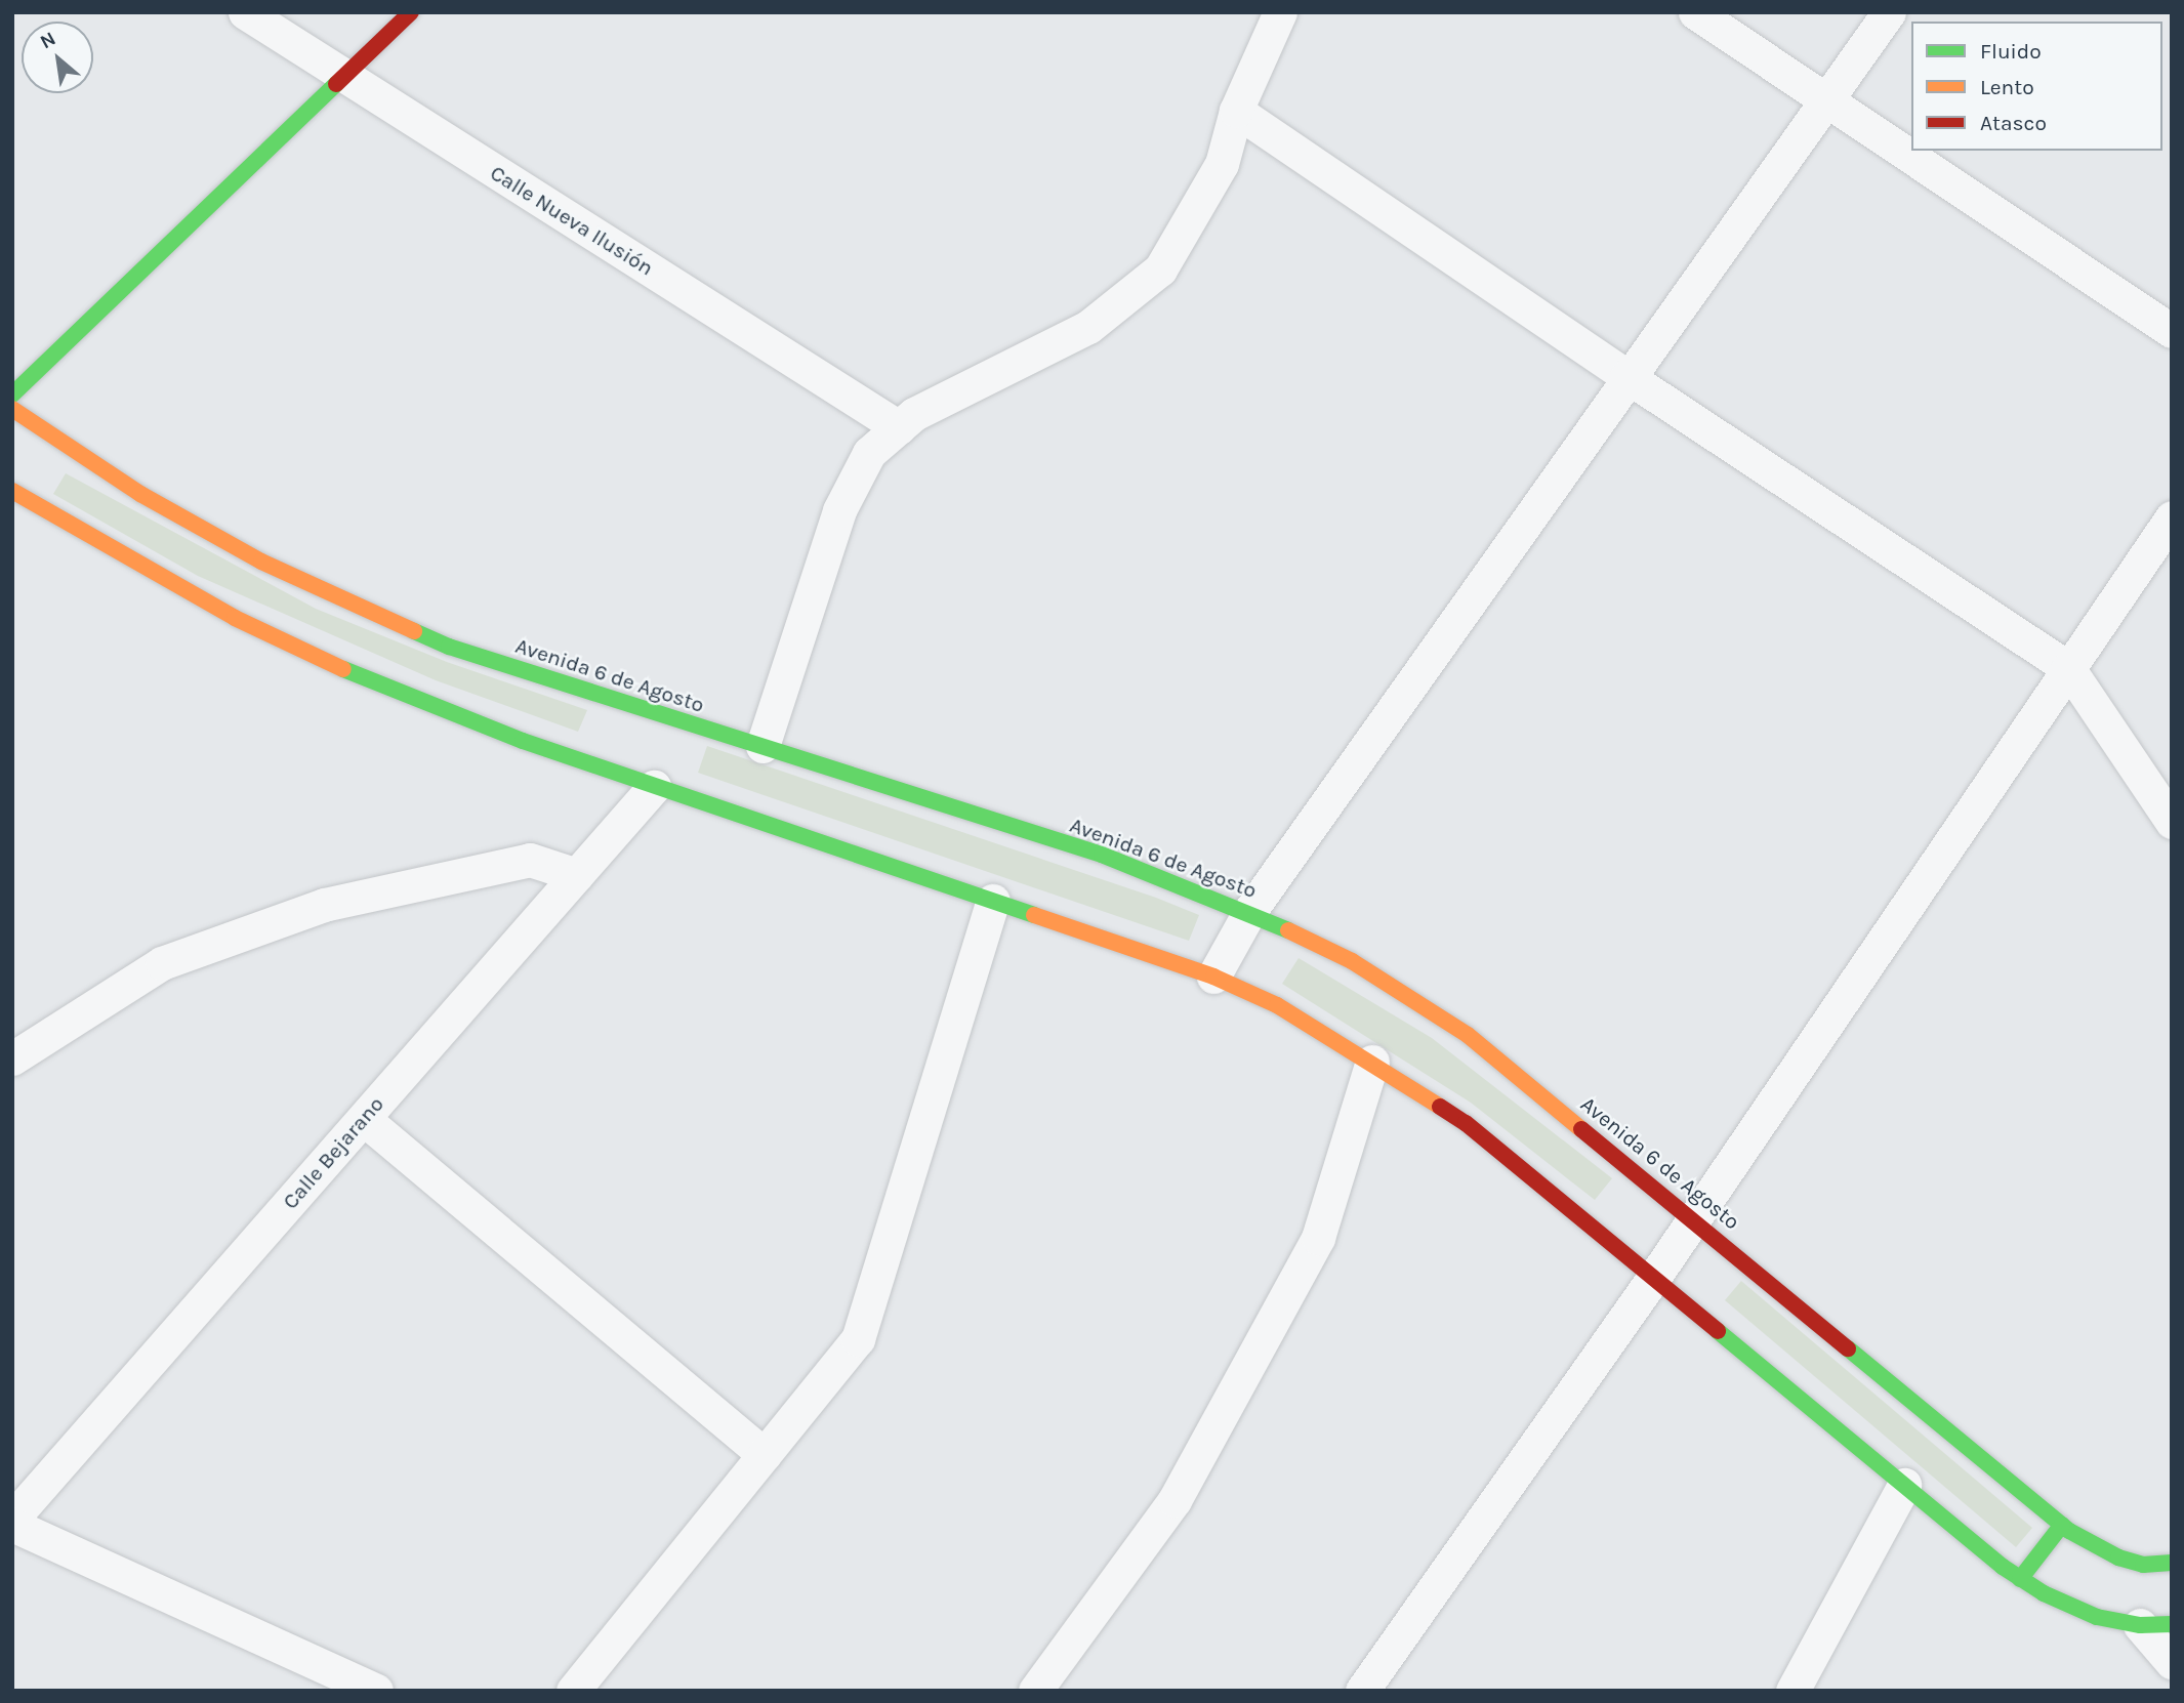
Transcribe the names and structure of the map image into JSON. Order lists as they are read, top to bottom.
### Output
{
  "streets": {
    "main road": ["Avenida 6 de Agosto"],
    "street": ["Calle Nueva Ilusión", "Calle Bejarano"]
  },
  "legend": ["Fluido", "Lento", "Atasco"],
  "north": "top left"
}
